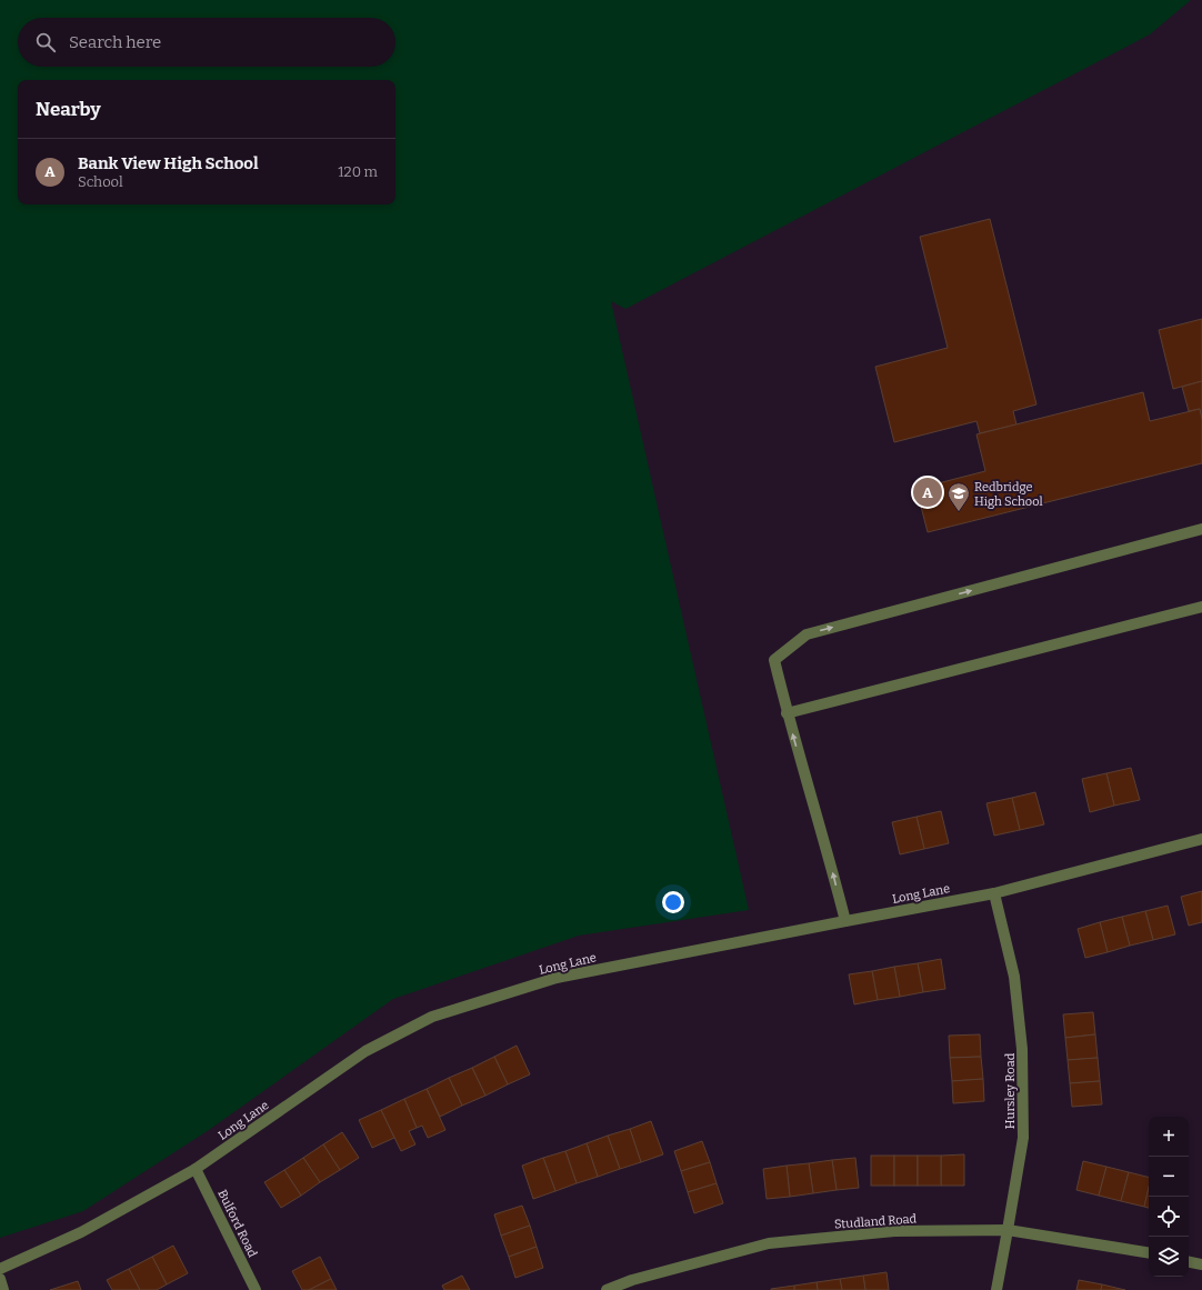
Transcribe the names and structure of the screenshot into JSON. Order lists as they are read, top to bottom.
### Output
{
  "streets": {
    "street": [
      "Long Lane",
      "Hursley Road",
      "Studland Road",
      "Bulford Road"
    ]
  },
  "crossings": [
    ["Long Lane", "Hursley Road"],
    ["Long Lane", "Bulford Road"],
    ["Hursley Road", "Studland Road"]
  ],
  "places": {
    "school or university": ["Redbridge High School"]
  },
  "page": {
    "search": "Search here",
    "heading": "Nearby",
    "list": [
      {
        "mark": "A",
        "name": "Bank View High School",
        "note": "School",
        "value": "120 m"
      }
    ],
    "pins": "A",
    "map_buttons": ["+", "−"]
  }
}
